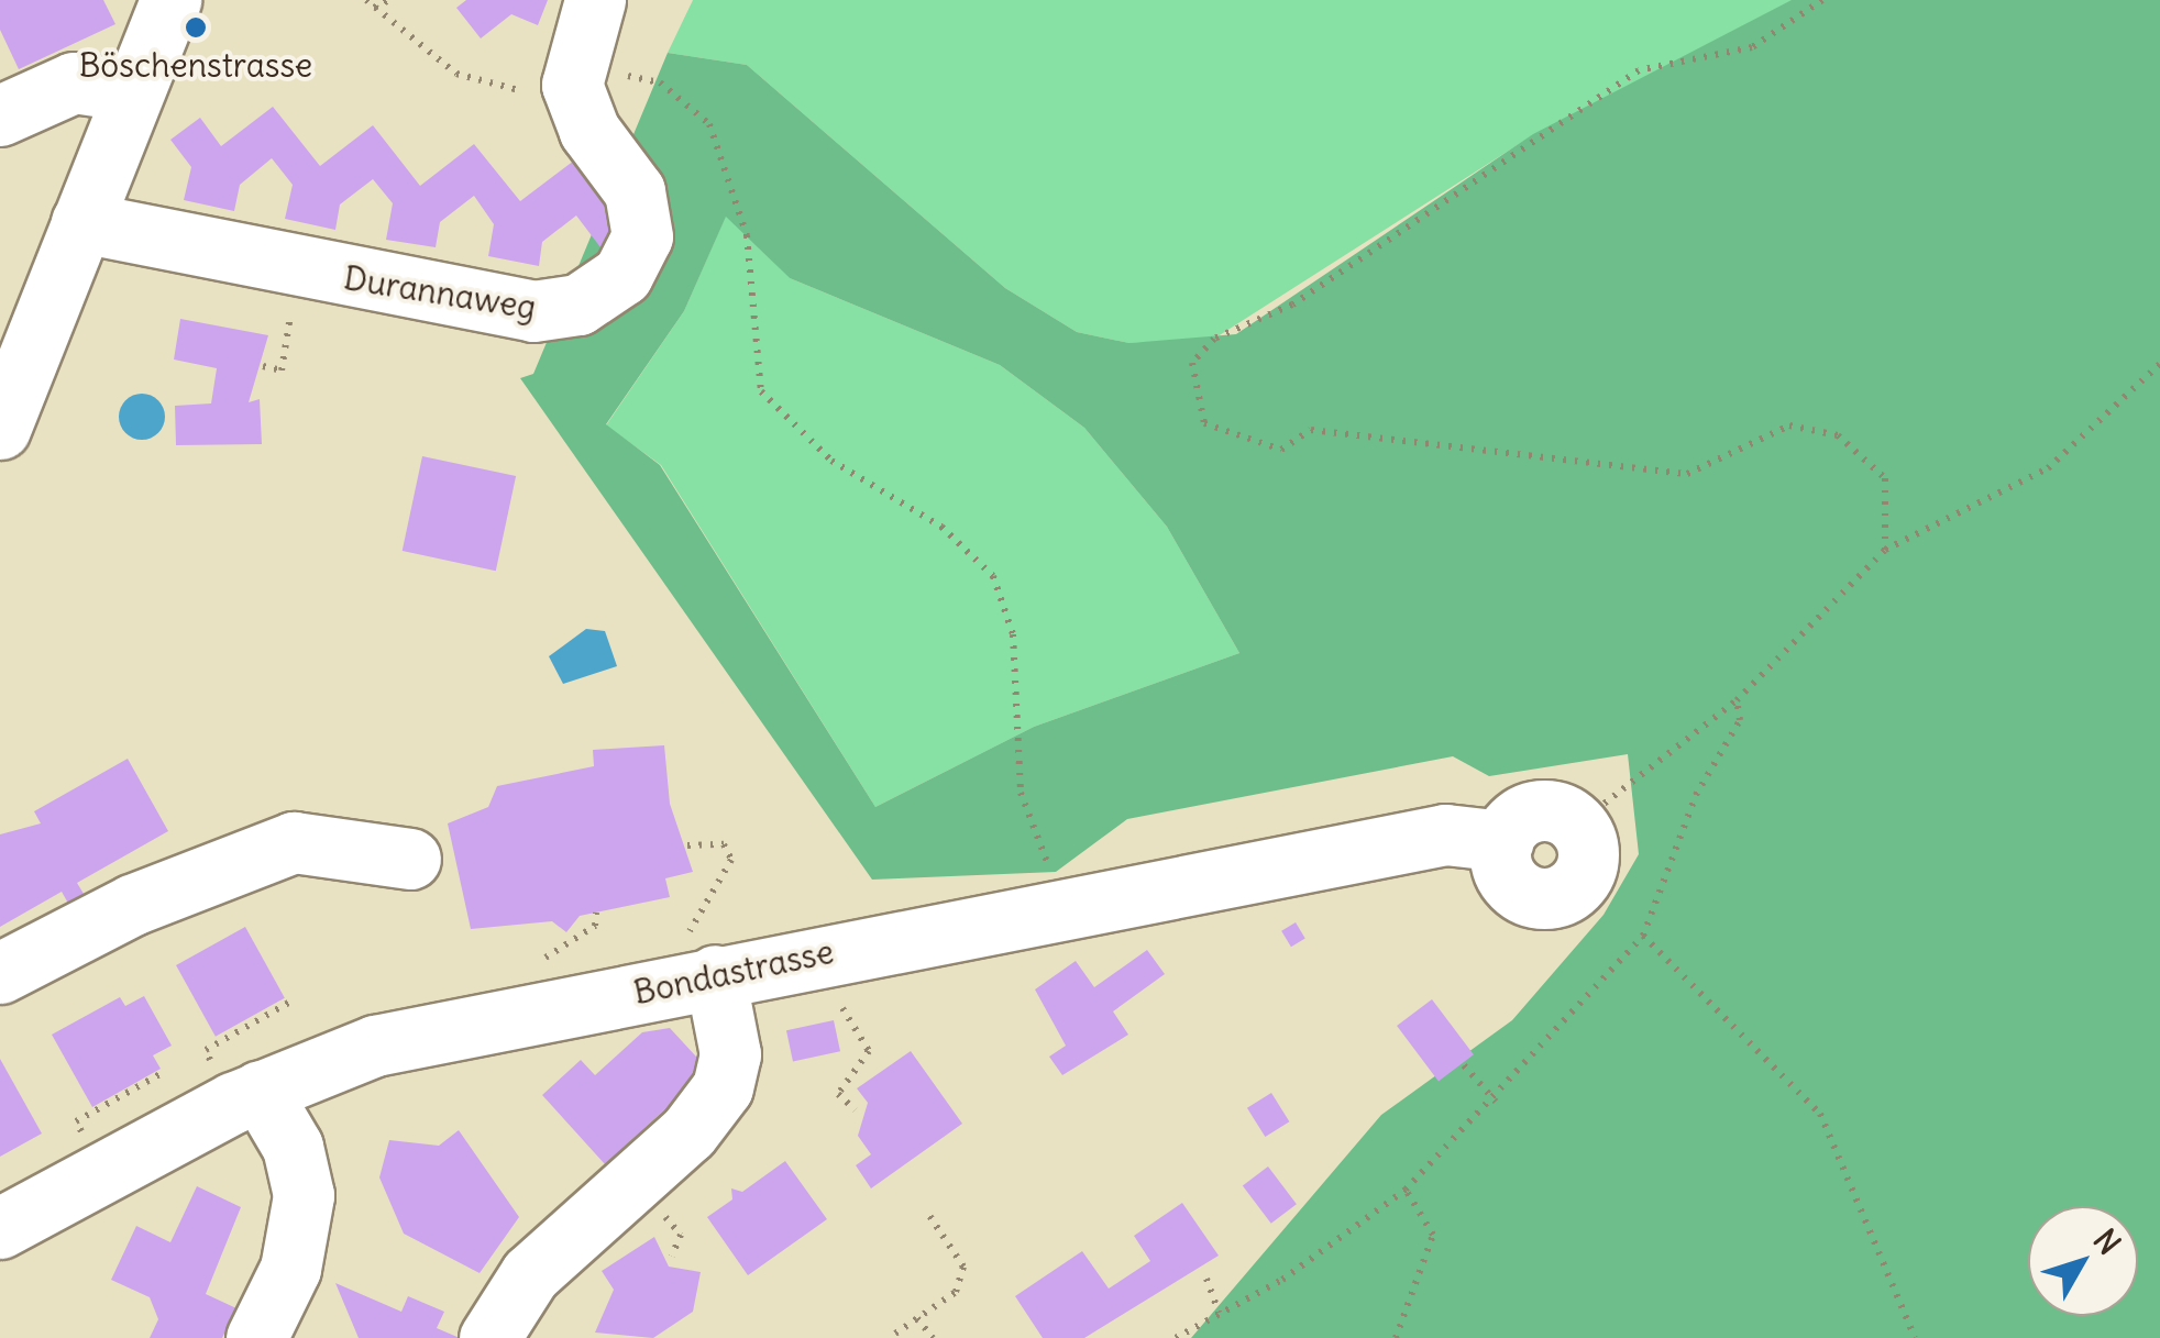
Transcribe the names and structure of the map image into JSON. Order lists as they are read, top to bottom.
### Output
{
  "streets": {
    "street": ["Durannaweg", "Bondastrasse"]
  },
  "places": ["Böschenstrasse"],
  "north": "top right"
}
